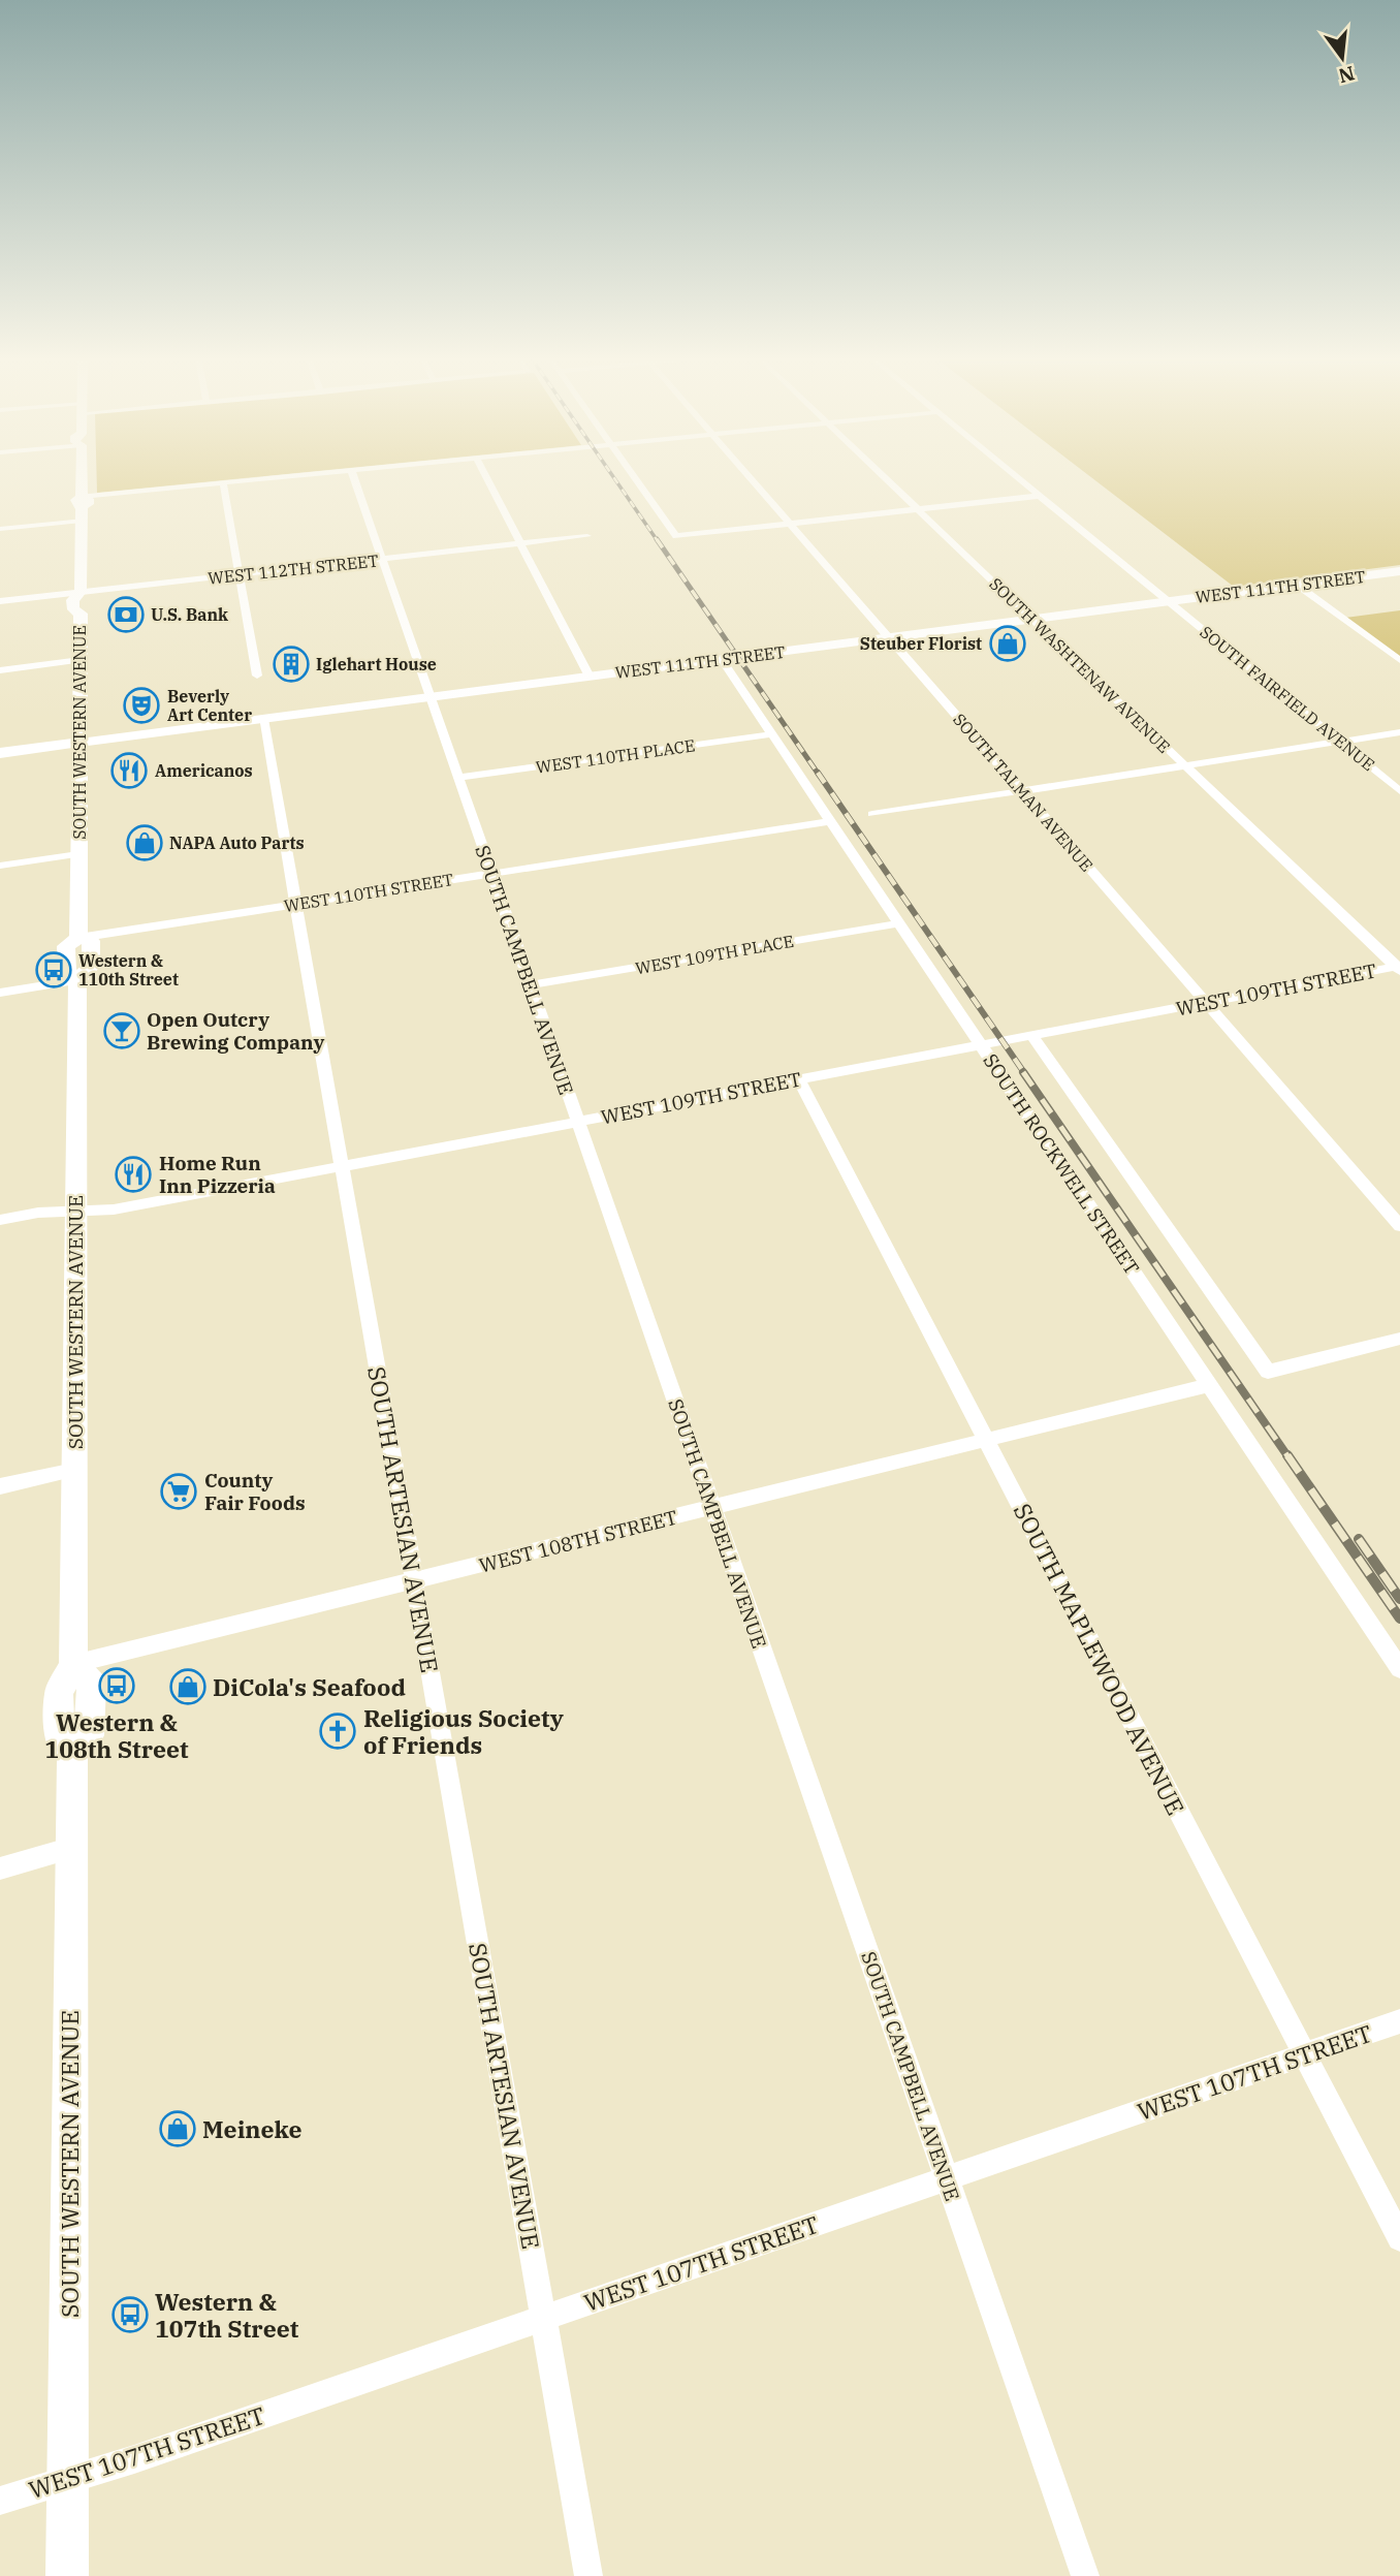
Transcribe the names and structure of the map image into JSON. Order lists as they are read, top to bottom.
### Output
{
  "streets": {
    "main road": ["WEST 111TH STREET", "SOUTH WESTERN AVENUE"],
    "street": [
      "WEST 112TH STREET",
      "SOUTH WASHTENAW AVENUE",
      "SOUTH FAIRFIELD AVENUE",
      "WEST 110TH PLACE",
      "SOUTH TALMAN AVENUE",
      "WEST 110TH STREET",
      "WEST 109TH PLACE",
      "SOUTH CAMPBELL AVENUE",
      "WEST 109TH STREET",
      "SOUTH ROCKWELL STREET",
      "SOUTH ARTESIAN AVENUE",
      "WEST 108TH STREET",
      "SOUTH MAPLEWOOD AVENUE",
      "WEST 107TH STREET"
    ]
  },
  "crossings": [
    ["WEST 112TH STREET", "SOUTH WESTERN AVENUE"],
    ["WEST 112TH STREET", "SOUTH CAMPBELL AVENUE"],
    ["WEST 111TH STREET", "SOUTH WASHTENAW AVENUE"],
    ["WEST 111TH STREET", "SOUTH FAIRFIELD AVENUE"],
    ["WEST 111TH STREET", "SOUTH WESTERN AVENUE"],
    ["WEST 111TH STREET", "SOUTH TALMAN AVENUE"],
    ["WEST 111TH STREET", "SOUTH CAMPBELL AVENUE"],
    ["WEST 111TH STREET", "SOUTH ROCKWELL STREET"],
    ["WEST 111TH STREET", "SOUTH ARTESIAN AVENUE"],
    ["SOUTH WASHTENAW AVENUE", "WEST 109TH STREET"],
    ["SOUTH WESTERN AVENUE", "WEST 110TH STREET"],
    ["SOUTH WESTERN AVENUE", "WEST 109TH STREET"],
    ["SOUTH WESTERN AVENUE", "WEST 108TH STREET"],
    ["SOUTH WESTERN AVENUE", "WEST 107TH STREET"],
    ["WEST 110TH PLACE", "SOUTH CAMPBELL AVENUE"],
    ["WEST 110TH PLACE", "SOUTH ROCKWELL STREET"],
    ["SOUTH TALMAN AVENUE", "WEST 109TH STREET"],
    ["WEST 110TH STREET", "SOUTH CAMPBELL AVENUE"],
    ["WEST 110TH STREET", "SOUTH ROCKWELL STREET"],
    ["WEST 110TH STREET", "SOUTH ARTESIAN AVENUE"],
    ["WEST 109TH PLACE", "SOUTH CAMPBELL AVENUE"],
    ["WEST 109TH PLACE", "SOUTH ROCKWELL STREET"],
    ["SOUTH CAMPBELL AVENUE", "WEST 109TH STREET"],
    ["SOUTH CAMPBELL AVENUE", "WEST 108TH STREET"],
    ["SOUTH CAMPBELL AVENUE", "WEST 107TH STREET"],
    ["WEST 109TH STREET", "SOUTH ROCKWELL STREET"],
    ["WEST 109TH STREET", "SOUTH ARTESIAN AVENUE"],
    ["WEST 109TH STREET", "SOUTH MAPLEWOOD AVENUE"],
    ["SOUTH ROCKWELL STREET", "WEST 108TH STREET"],
    ["SOUTH ARTESIAN AVENUE", "WEST 108TH STREET"],
    ["SOUTH ARTESIAN AVENUE", "WEST 107TH STREET"],
    ["WEST 108TH STREET", "SOUTH MAPLEWOOD AVENUE"],
    ["SOUTH MAPLEWOOD AVENUE", "WEST 107TH STREET"]
  ],
  "places": {
    "bank": ["U.S. Bank"],
    "shop": [
      "Steuber Florist",
      "NAPA Auto Parts",
      "DiCola's Seafood",
      "Meineke"
    ],
    "building": ["Iglehart House"],
    "theatre": ["Beverly Art Center"],
    "restaurant": ["Americanos", "Home Run Inn Pizzeria"],
    "bus stop": ["Western & 110th Street", "Western & 108th Street", "Western & 107th Street"],
    "bar": ["Open Outcry Brewing Company"],
    "supermarket": ["County Fair Foods"],
    "church": ["Religious Society of Friends"]
  },
  "north": "bottom"
}
